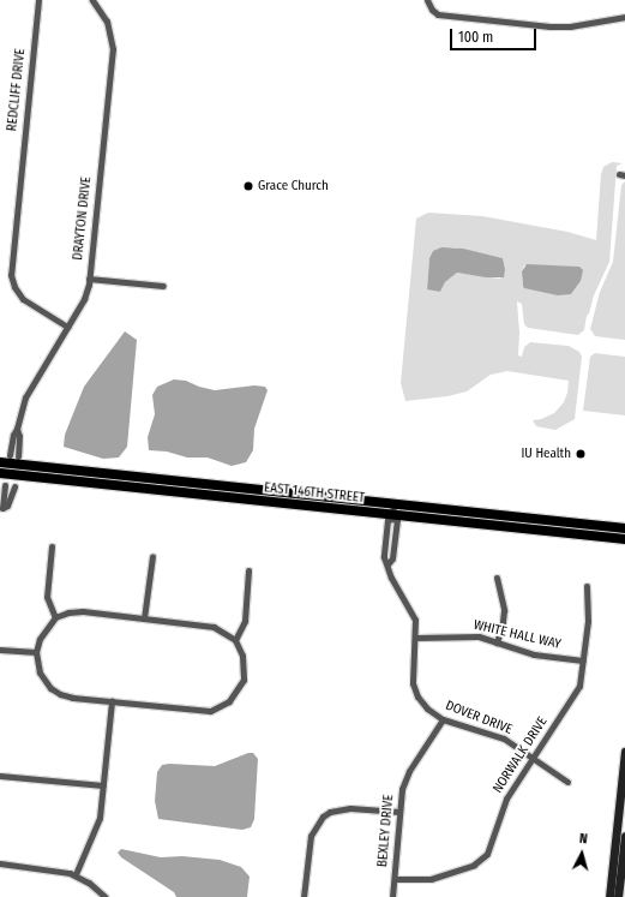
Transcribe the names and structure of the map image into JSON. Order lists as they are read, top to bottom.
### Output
{
  "streets": {
    "main road": ["EAST 146TH STREET"],
    "street": [
      "REDCLIFF DRIVE",
      "DRAYTON DRIVE",
      "WHITE HALL WAY",
      "DOVER DRIVE",
      "NORWALK DRIVE",
      "BEXLEY DRIVE"
    ]
  },
  "crossings": [
    ["REDCLIFF DRIVE", "DRAYTON DRIVE"],
    ["EAST 146TH STREET", "DOVER DRIVE"],
    ["WHITE HALL WAY", "DOVER DRIVE"],
    ["WHITE HALL WAY", "NORWALK DRIVE"],
    ["DOVER DRIVE", "NORWALK DRIVE"],
    ["DOVER DRIVE", "BEXLEY DRIVE"],
    ["NORWALK DRIVE", "BEXLEY DRIVE"]
  ],
  "places": ["Grace Church", "IU Health"],
  "scale_bar": "100 m",
  "north": "top"
}
